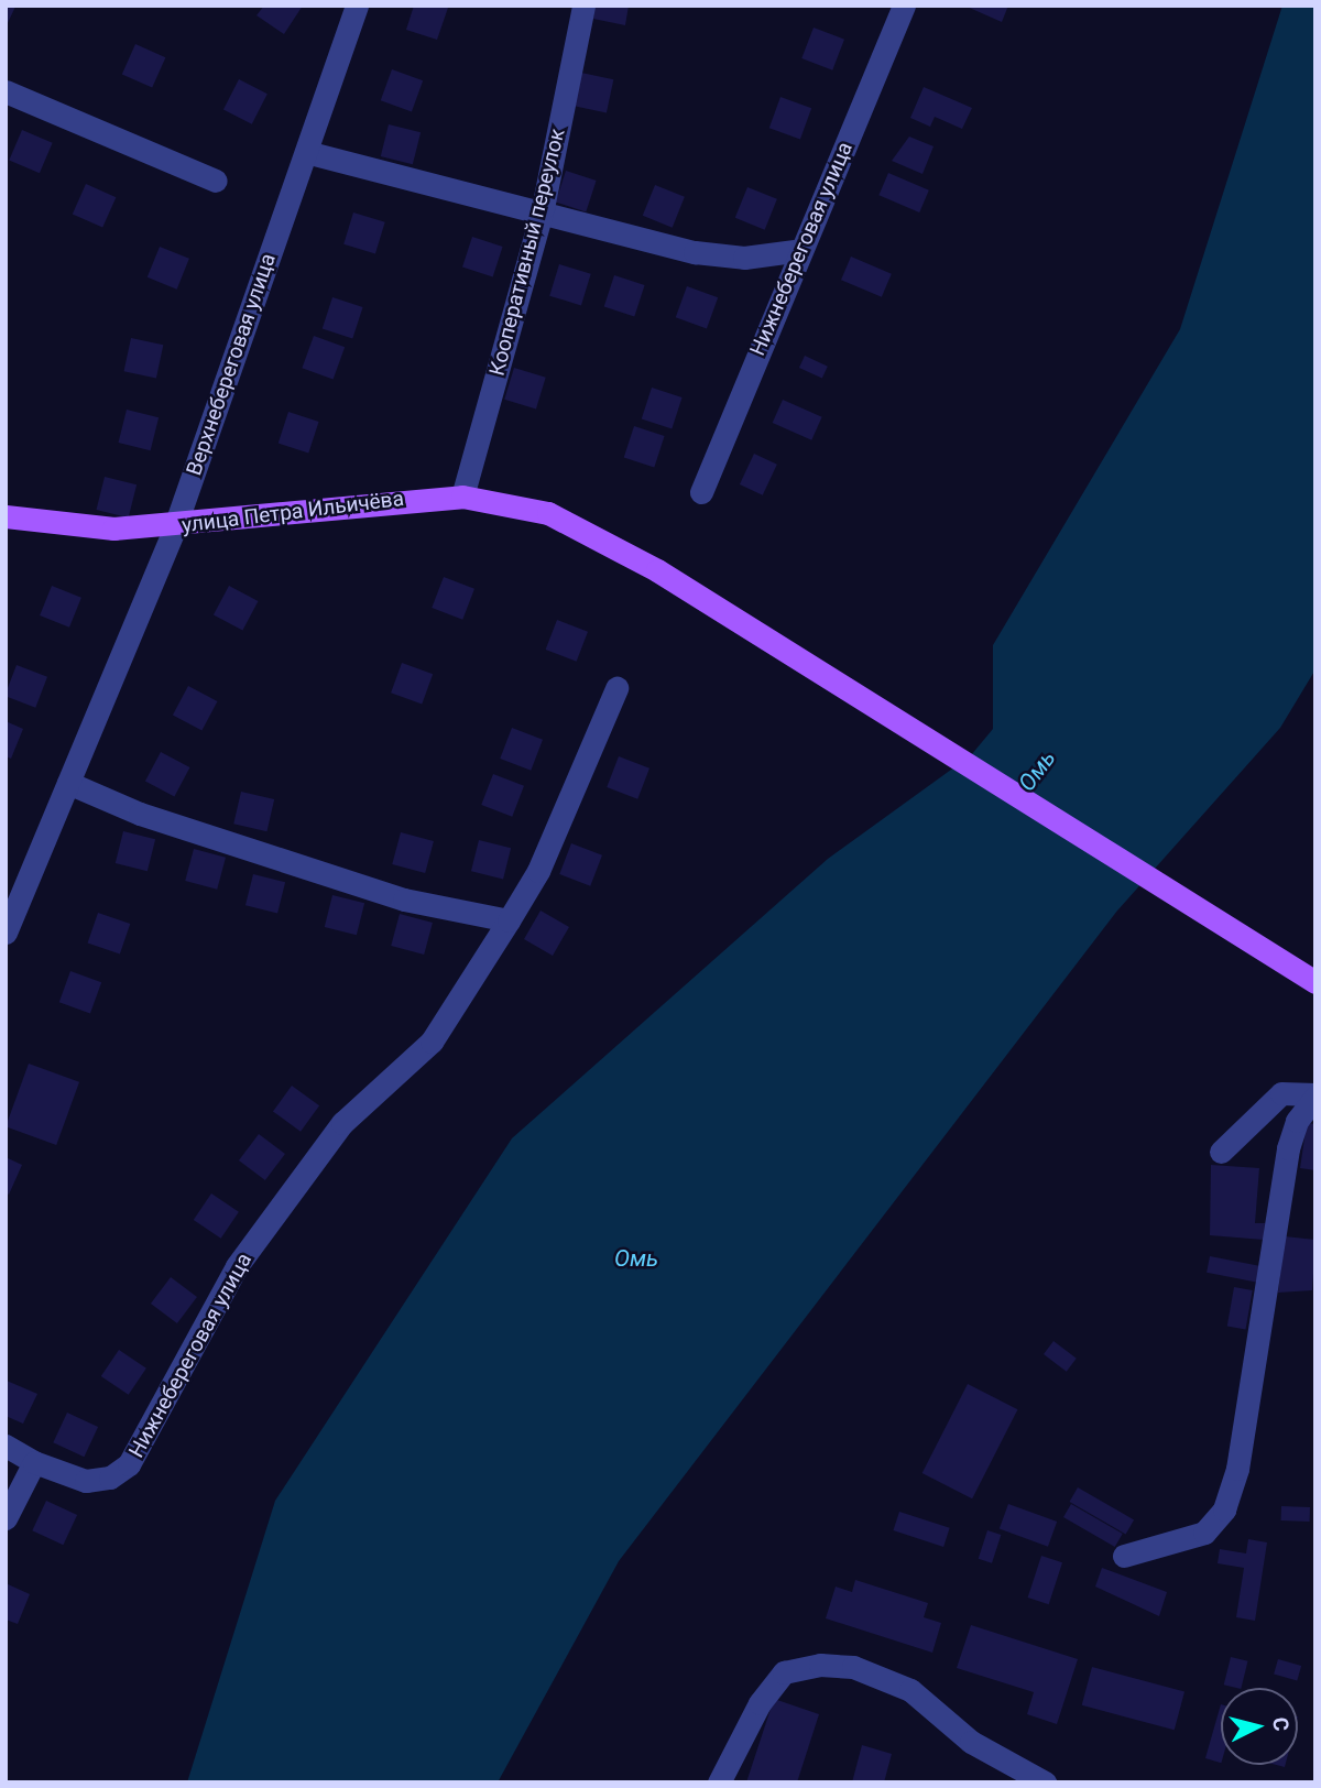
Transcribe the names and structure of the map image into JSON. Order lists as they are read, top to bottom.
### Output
{
  "streets": {
    "main road": ["улица Петра Ильичёва"],
    "street": ["Нижнебереговая улица", "Кооперативный переулок", "Верхнебереговая улица"]
  },
  "crossings": [
    ["Кооперативный переулок", "улица Петра Ильичёва"],
    ["Верхнебереговая улица", "улица Петра Ильичёва"]
  ],
  "water": ["Омь"],
  "north": "right"
}
